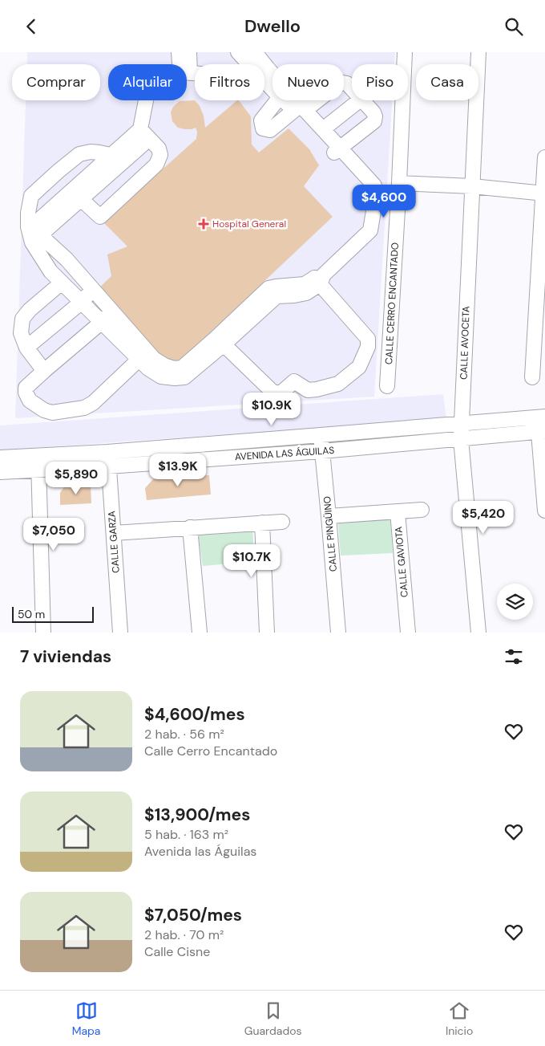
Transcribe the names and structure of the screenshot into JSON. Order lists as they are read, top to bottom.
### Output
{
  "streets": {
    "street": [
      "CALLE CERRO ENCANTADO",
      "CALLE AVOCETA",
      "AVENIDA LAS ÁGUILAS",
      "CALLE PINGÜINO",
      "CALLE GARZA",
      "CALLE GAVIOTA"
    ]
  },
  "crossings": [
    ["CALLE AVOCETA", "AVENIDA LAS ÁGUILAS"],
    ["AVENIDA LAS ÁGUILAS", "CALLE PINGÜINO"],
    ["AVENIDA LAS ÁGUILAS", "CALLE GARZA"],
    ["CALLE PINGÜINO", "CALLE GAVIOTA"]
  ],
  "places": {
    "health": ["Hospital General"]
  },
  "scale_bar": "50 m",
  "page": {
    "header": "Dwello",
    "chip": [
      "Comprar",
      "Alquilar",
      "Filtros",
      "Nuevo",
      "Piso",
      "Casa"
    ],
    "price": [
      "$4,600",
      "$10.9K",
      "$13.9K",
      "$5,890",
      "$5,420",
      "$7,050",
      "$10.7K"
    ],
    "scale": "50 m",
    "heading": "7 viviendas",
    "list": [
      {
        "name": "$4,600/mes",
        "note": "2 hab. · 56 m² · Calle Cerro Encantado"
      },
      {
        "name": "$13,900/mes",
        "note": "5 hab. · 163 m² · Avenida las Águilas"
      },
      {
        "name": "$7,050/mes",
        "note": "2 hab. · 70 m² · Calle Cisne"
      }
    ],
    "tabs": ["Mapa", "Guardados", "Inicio"]
  }
}
